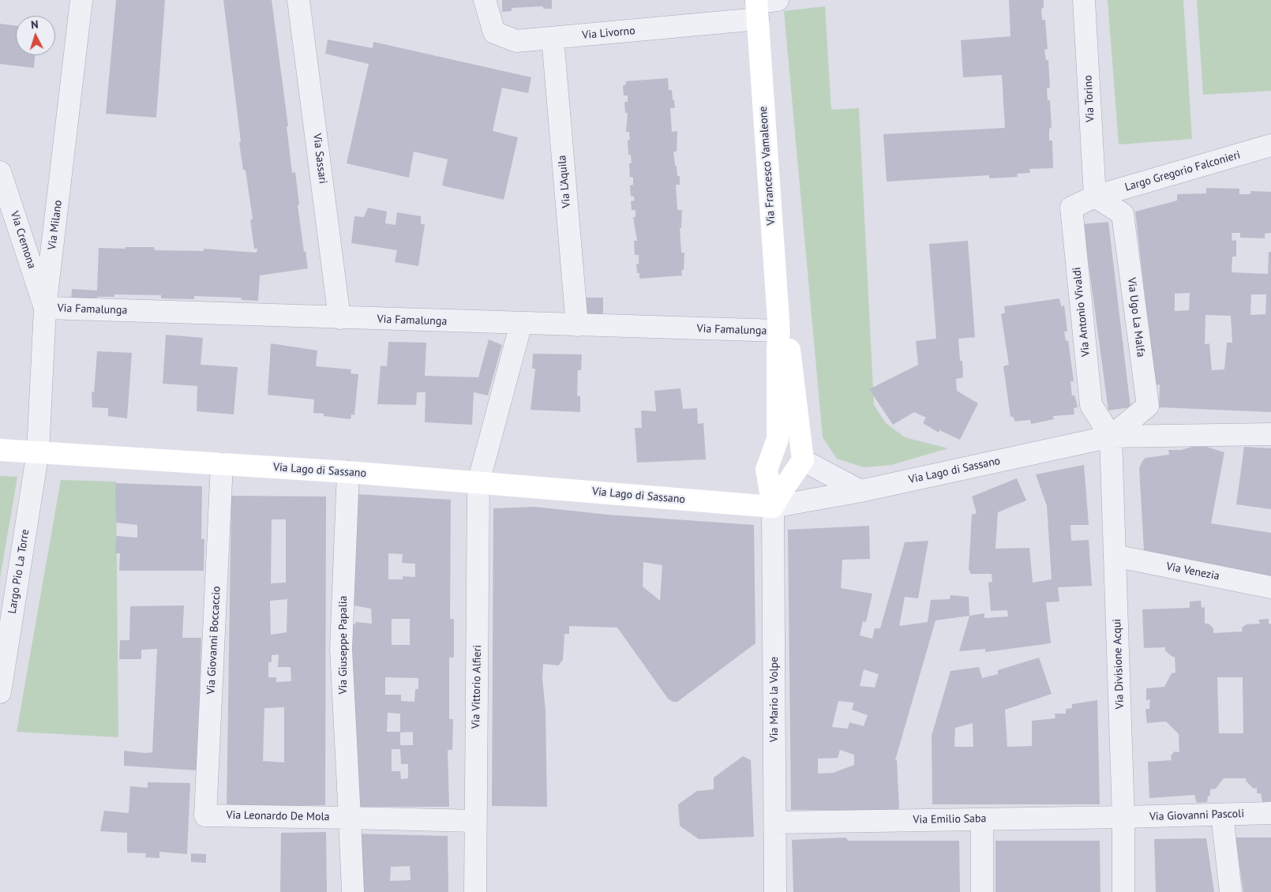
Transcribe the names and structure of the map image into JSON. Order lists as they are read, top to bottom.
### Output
{
  "streets": {
    "main road": ["Via Francesco Vamaleone", "Via Lago di Sassano"],
    "street": [
      "Via Livorno",
      "Via Torino",
      "Via Sassari",
      "Largo Gregorio Falconieri",
      "Via L'Aquila",
      "Via Milano",
      "Via Cremona",
      "Via Famalunga",
      "Via Antonio Vivaldi",
      "Via Ugo La Malfa",
      "Largo Pio La Torre",
      "Via Venezia",
      "Via Giovanni Boccaccio",
      "Via Giuseppe Papalia",
      "Via Divisione Acqui",
      "Via Vittorio Alfieri",
      "Via Mario la Volpe",
      "Via Giovanni Pascoli",
      "Via Leonardo De Mola",
      "Via Emilio Saba"
    ]
  },
  "crossings": [
    ["Via Livorno", "Via Francesco Vamaleone"],
    ["Via Livorno", "Via L'Aquila"],
    ["Via Torino", "Largo Gregorio Falconieri"],
    ["Via Torino", "Via Antonio Vivaldi"],
    ["Via Torino", "Via Ugo La Malfa"],
    ["Via Sassari", "Via Famalunga"],
    ["Via Francesco Vamaleone", "Via Famalunga"],
    ["Via Francesco Vamaleone", "Via Lago di Sassano"],
    ["Via Francesco Vamaleone", "Via Mario la Volpe"],
    ["Largo Gregorio Falconieri", "Via Antonio Vivaldi"],
    ["Largo Gregorio Falconieri", "Via Ugo La Malfa"],
    ["Via L'Aquila", "Via Famalunga"],
    ["Via Milano", "Via Cremona"],
    ["Via Milano", "Via Famalunga"],
    ["Via Milano", "Via Lago di Sassano"],
    ["Via Milano", "Largo Pio La Torre"],
    ["Via Cremona", "Via Famalunga"],
    ["Via Famalunga", "Via Vittorio Alfieri"],
    ["Via Antonio Vivaldi", "Via Ugo La Malfa"],
    ["Via Antonio Vivaldi", "Via Lago di Sassano"],
    ["Via Antonio Vivaldi", "Via Divisione Acqui"],
    ["Via Ugo La Malfa", "Via Lago di Sassano"],
    ["Via Ugo La Malfa", "Via Divisione Acqui"],
    ["Via Lago di Sassano", "Largo Pio La Torre"],
    ["Via Lago di Sassano", "Via Giovanni Boccaccio"],
    ["Via Lago di Sassano", "Via Giuseppe Papalia"],
    ["Via Lago di Sassano", "Via Divisione Acqui"],
    ["Via Lago di Sassano", "Via Vittorio Alfieri"],
    ["Via Lago di Sassano", "Via Mario la Volpe"],
    ["Via Venezia", "Via Divisione Acqui"],
    ["Via Giovanni Boccaccio", "Via Leonardo De Mola"],
    ["Via Giuseppe Papalia", "Via Leonardo De Mola"],
    ["Via Divisione Acqui", "Via Giovanni Pascoli"],
    ["Via Divisione Acqui", "Via Emilio Saba"],
    ["Via Mario la Volpe", "Via Emilio Saba"],
    ["Via Giovanni Pascoli", "Via Emilio Saba"]
  ],
  "north": "top"
}
